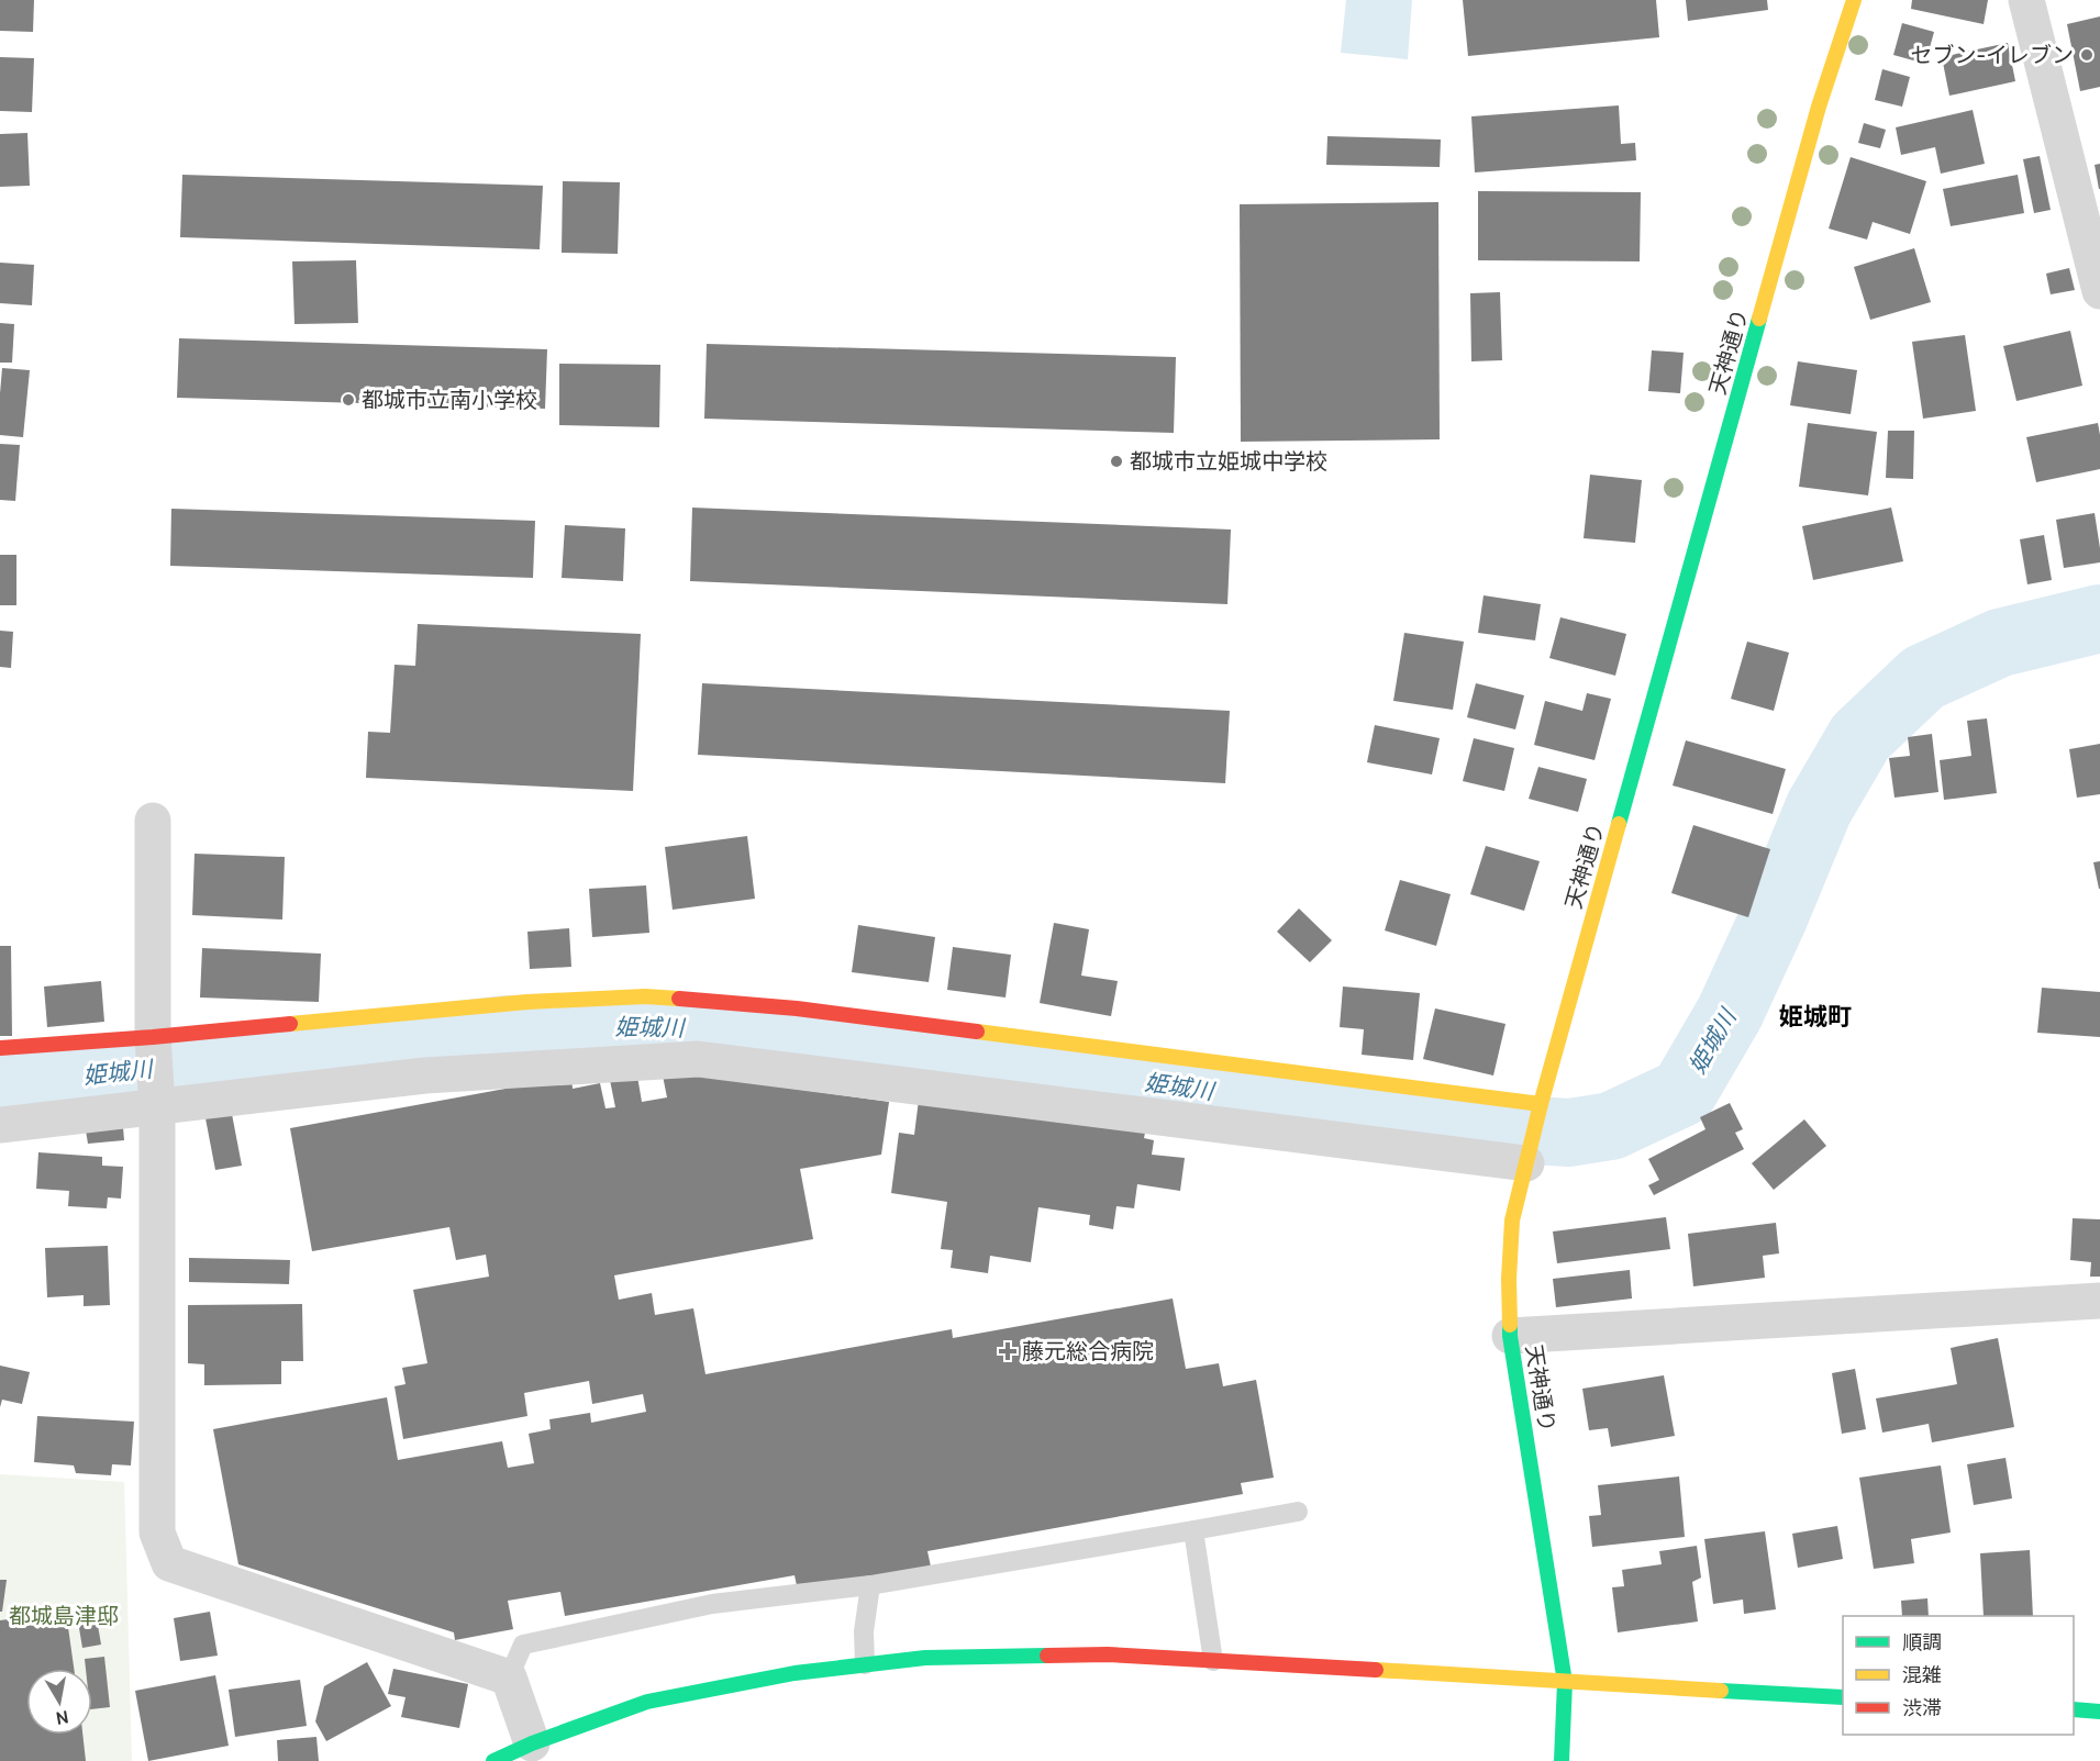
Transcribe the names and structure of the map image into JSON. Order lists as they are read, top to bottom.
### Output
{
  "streets": {
    "street": ["天神通り"]
  },
  "districts": ["姫城町"],
  "water": ["姫城川"],
  "parks": ["都城島津邸"],
  "places": {
    "other": ["セブン-イレブン", "都城市立南小学校", "都城市立姫城中学校"],
    "health": ["藤元総合病院"]
  },
  "legend": ["順調", "混雑", "渋滞"],
  "north": "bottom"
}
